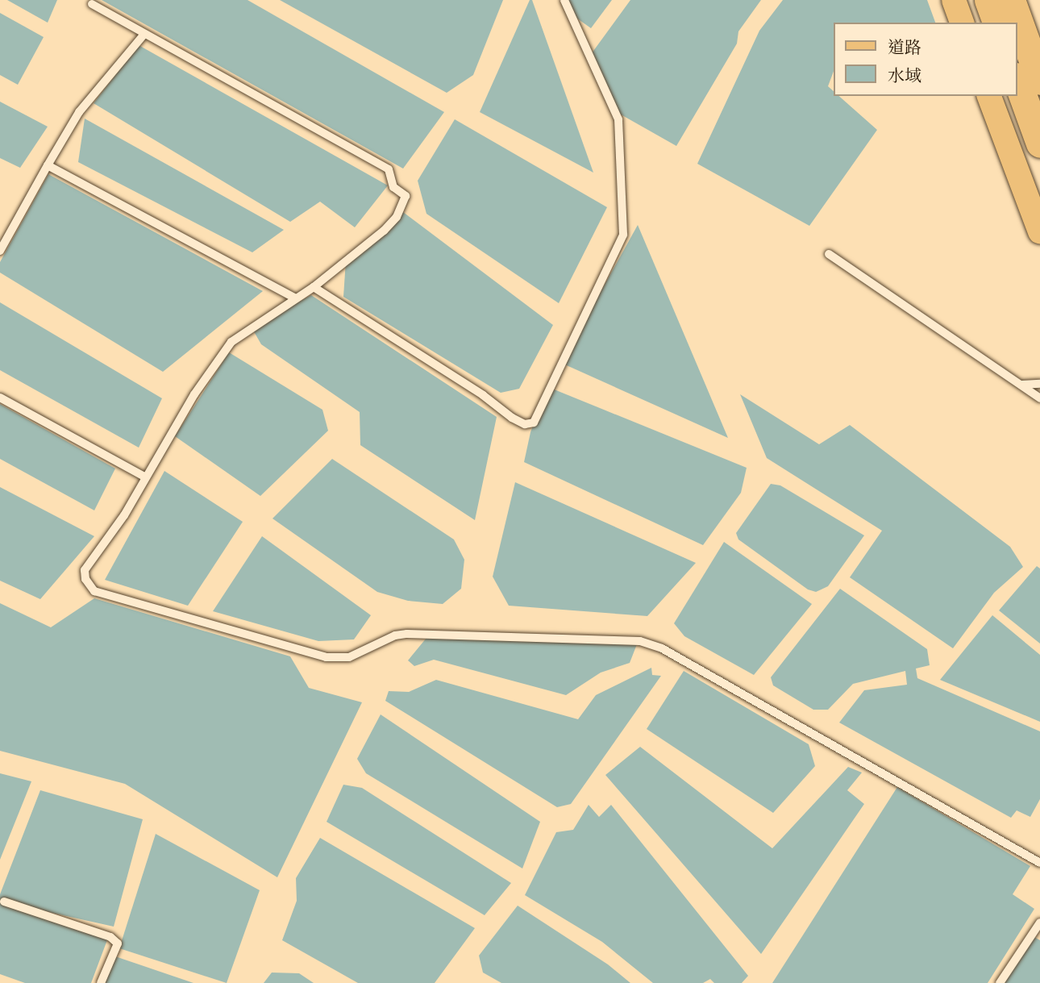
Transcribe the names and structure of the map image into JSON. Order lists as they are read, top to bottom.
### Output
{
  "legend": ["道路", "水域"]
}
